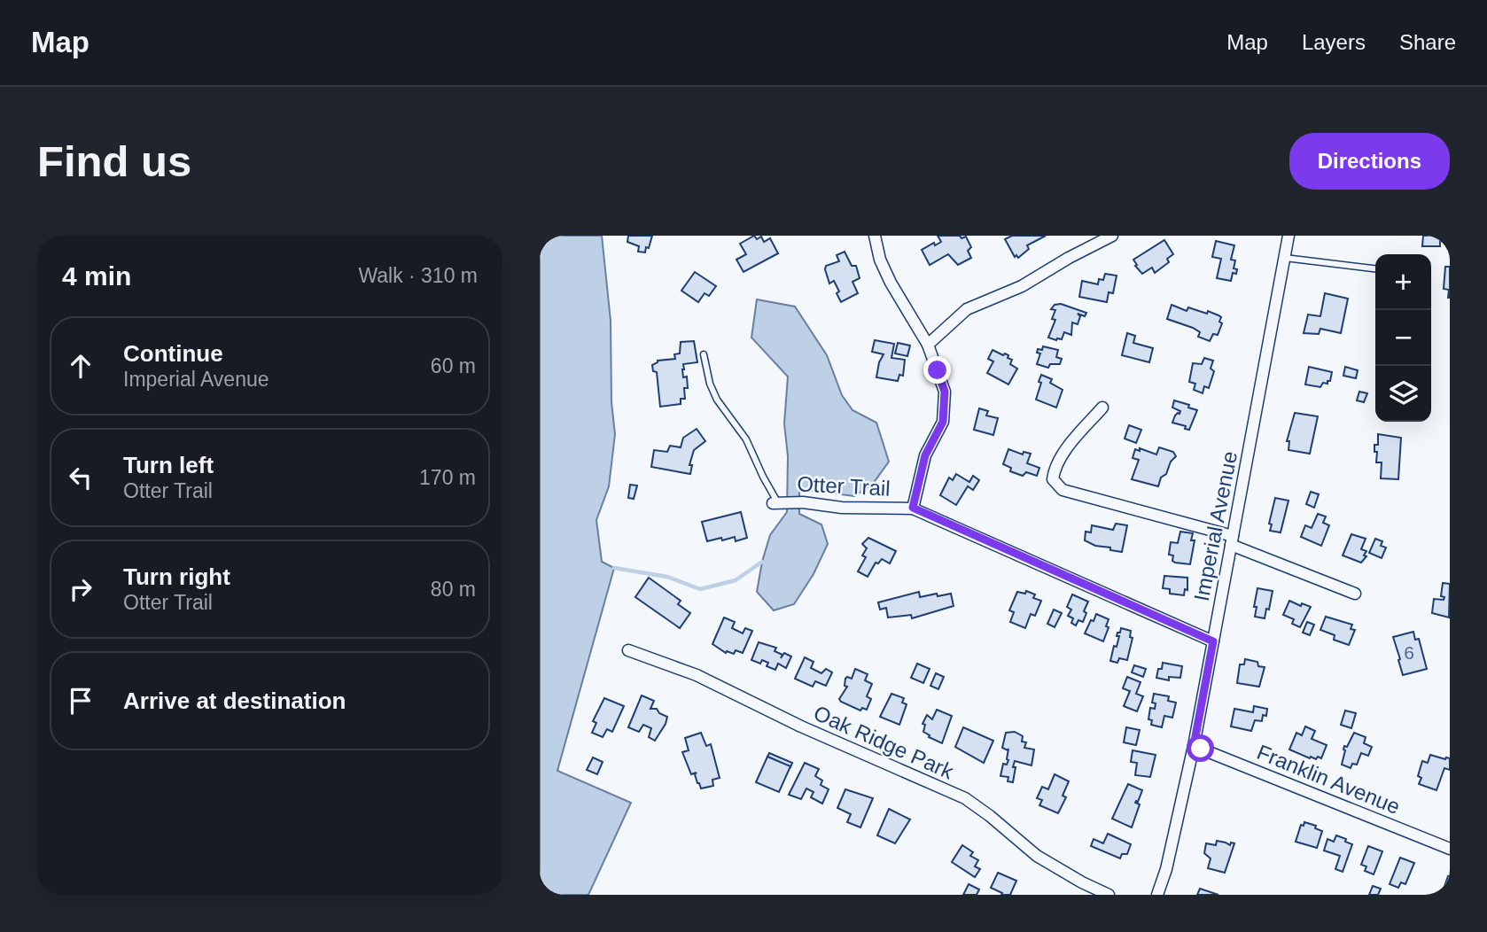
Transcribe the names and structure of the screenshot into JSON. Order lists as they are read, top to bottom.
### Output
{
  "streets": {
    "street": [
      "Otter Trail",
      "Imperial Avenue",
      "Oak Ridge Park",
      "Franklin Avenue"
    ]
  },
  "crossings": [
    ["Otter Trail", "Imperial Avenue"],
    ["Imperial Avenue", "Franklin Avenue"]
  ],
  "house_numbers": ["6"],
  "page": {
    "header": "Map",
    "nav": ["Map", "Layers", "Share"],
    "buttons": "Directions",
    "title": "Find us",
    "heading": ["4 min", "Walk · 310 m"],
    "map_buttons": ["+", "−"],
    "list": [
      ["Continue", "Imperial Avenue", "60 m"],
      ["Turn left", "Otter Trail", "170 m"],
      ["Turn right", "Otter Trail", "80 m"],
      "Arrive at destination"
    ]
  }
}
